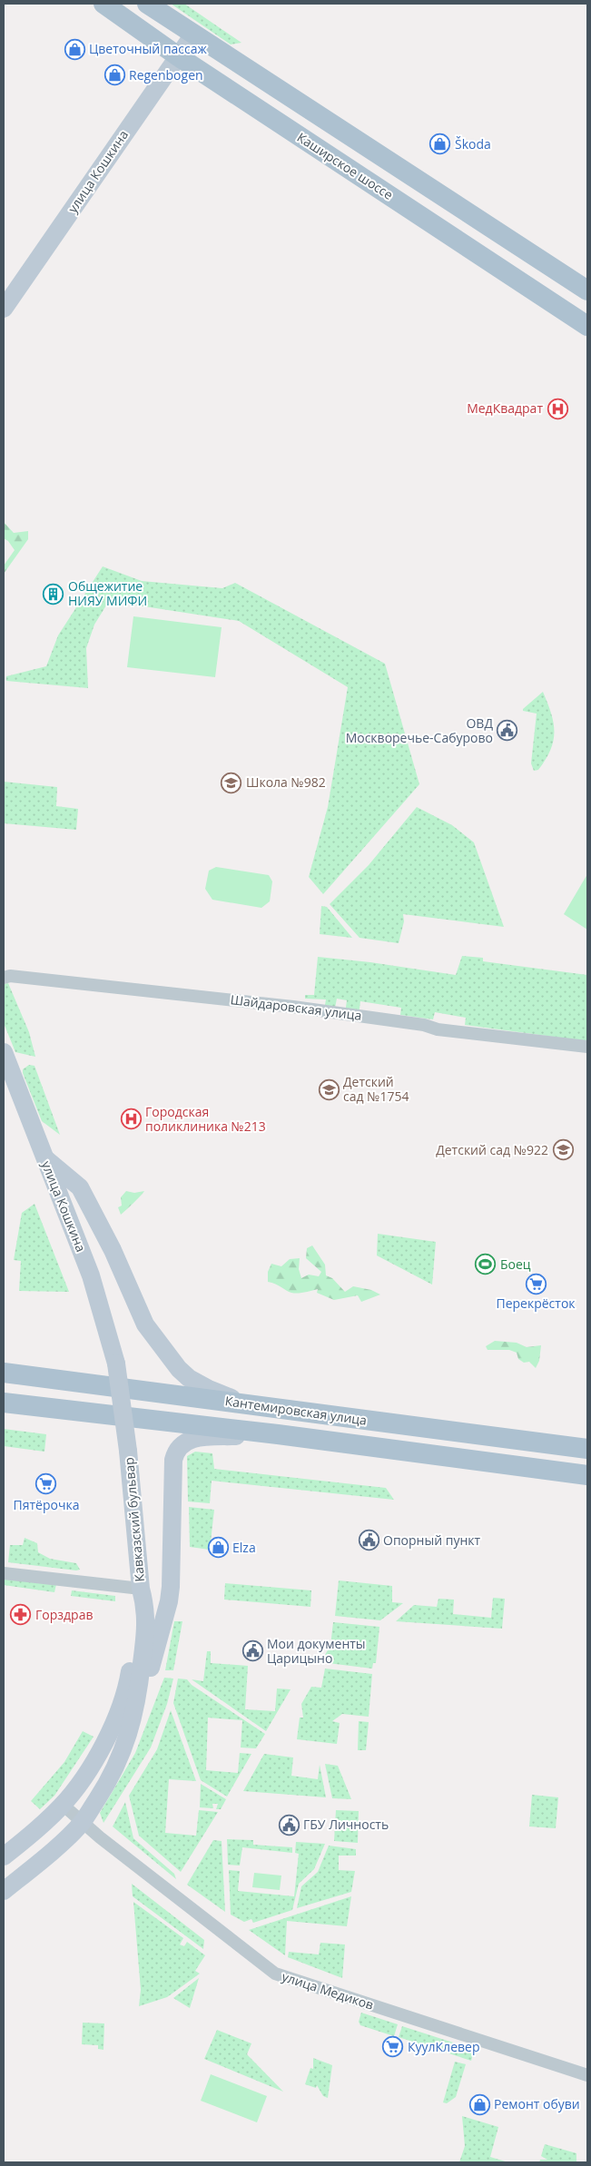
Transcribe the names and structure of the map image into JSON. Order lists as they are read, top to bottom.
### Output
{
  "streets": {
    "main road": [
      "Каширское шоссе",
      "улица Кошкина",
      "Кантемировская улица",
      "Кавказский бульвар"
    ],
    "street": ["Шайдаровская улица", "улица Медиков"]
  },
  "crossings": [
    ["Каширское шоссе", "улица Кошкина"],
    ["улица Кошкина", "Кавказский бульвар"],
    ["Кавказский бульвар", "улица Медиков"]
  ],
  "places": {
    "shop": [
      "Цветочный пассаж",
      "Regenbogen",
      "Škoda",
      "Elza",
      "Ремонт обуви"
    ],
    "hospital": ["МедКвадрат", "Городская поликлиника №213"],
    "building": ["Общежитие НИЯУ МИФИ"],
    "public building": [
      "ОВД Москворечье-Сабурово",
      "Опорный пункт",
      "Мои документы Царицыно",
      "ГБУ Личность"
    ],
    "school or university": ["Школа №982", "Детский сад №1754", "Детский сад №922"],
    "sports": ["Боец"],
    "supermarket": ["Перекрёсток", "Пятёрочка", "КуулКлевер"],
    "pharmacy": ["Горздрав"]
  }
}
